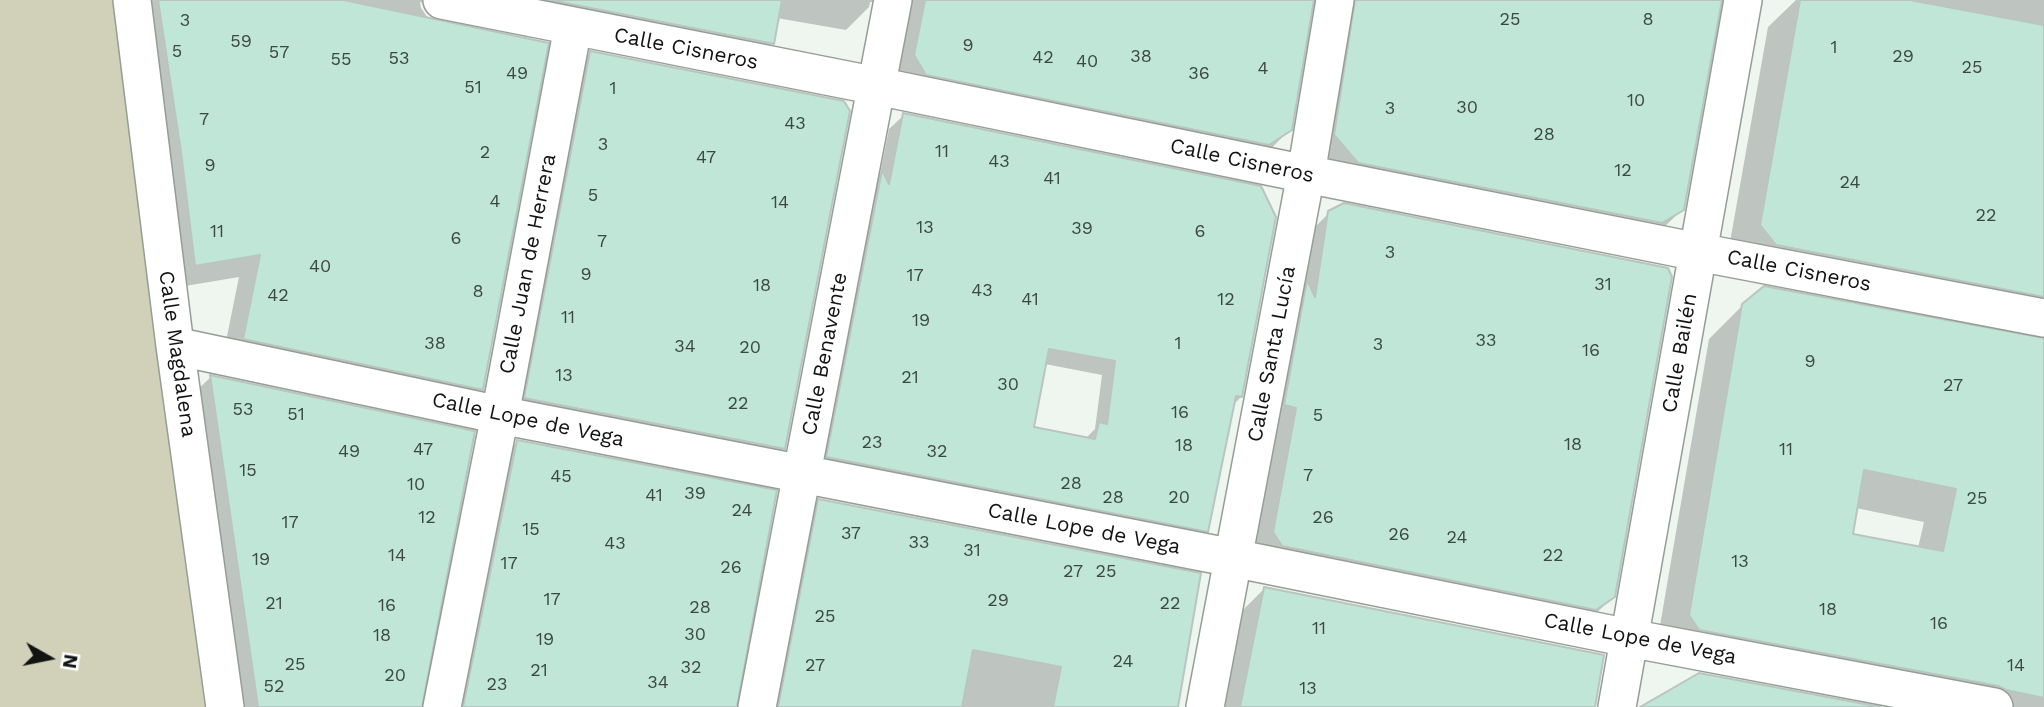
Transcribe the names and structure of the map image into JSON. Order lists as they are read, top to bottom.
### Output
{
  "streets": {
    "street": [
      "Calle Cisneros",
      "Calle Juan de Herrera",
      "Calle Bailén",
      "Calle Magdalena",
      "Calle Benavente",
      "Calle Santa Lucía",
      "Calle Lope de Vega"
    ]
  },
  "crossings": [
    ["Calle Cisneros", "Calle Juan de Herrera"],
    ["Calle Cisneros", "Calle Bailén"],
    ["Calle Cisneros", "Calle Benavente"],
    ["Calle Cisneros", "Calle Santa Lucía"],
    ["Calle Juan de Herrera", "Calle Lope de Vega"],
    ["Calle Bailén", "Calle Lope de Vega"],
    ["Calle Magdalena", "Calle Lope de Vega"],
    ["Calle Benavente", "Calle Lope de Vega"],
    ["Calle Santa Lucía", "Calle Lope de Vega"]
  ],
  "house_numbers": [
    "25",
    "8",
    "3",
    "59",
    "9",
    "1",
    "5",
    "57",
    "38",
    "29",
    "42",
    "53",
    "55",
    "40",
    "25",
    "4",
    "49",
    "36",
    "51",
    "1",
    "10",
    "30",
    "3",
    "7",
    "43",
    "28",
    "3",
    "11",
    "2",
    "47",
    "43",
    "9",
    "12",
    "41",
    "24",
    "5",
    "4",
    "14",
    "22",
    "13",
    "39",
    "11",
    "6",
    "6",
    "7",
    "3",
    "40",
    "9",
    "17",
    "31",
    "18",
    "43",
    "8",
    "42",
    "41",
    "12",
    "11",
    "19",
    "33",
    "38",
    "1",
    "3",
    "34",
    "20",
    "16",
    "9",
    "13",
    "21",
    "30",
    "27",
    "22",
    "53",
    "16",
    "51",
    "5",
    "23",
    "18",
    "18",
    "47",
    "11",
    "49",
    "32",
    "15",
    "7",
    "45",
    "28",
    "10",
    "39",
    "41",
    "28",
    "20",
    "25",
    "24",
    "12",
    "26",
    "17",
    "15",
    "37",
    "26",
    "24",
    "33",
    "43",
    "31",
    "14",
    "22",
    "19",
    "13",
    "17",
    "26",
    "27",
    "25",
    "17",
    "29",
    "21",
    "22",
    "16",
    "28",
    "18",
    "25",
    "16",
    "11",
    "30",
    "18",
    "19",
    "24",
    "25",
    "27",
    "14",
    "32",
    "21",
    "20",
    "34",
    "23",
    "52",
    "13"
  ],
  "north": "right"
}
